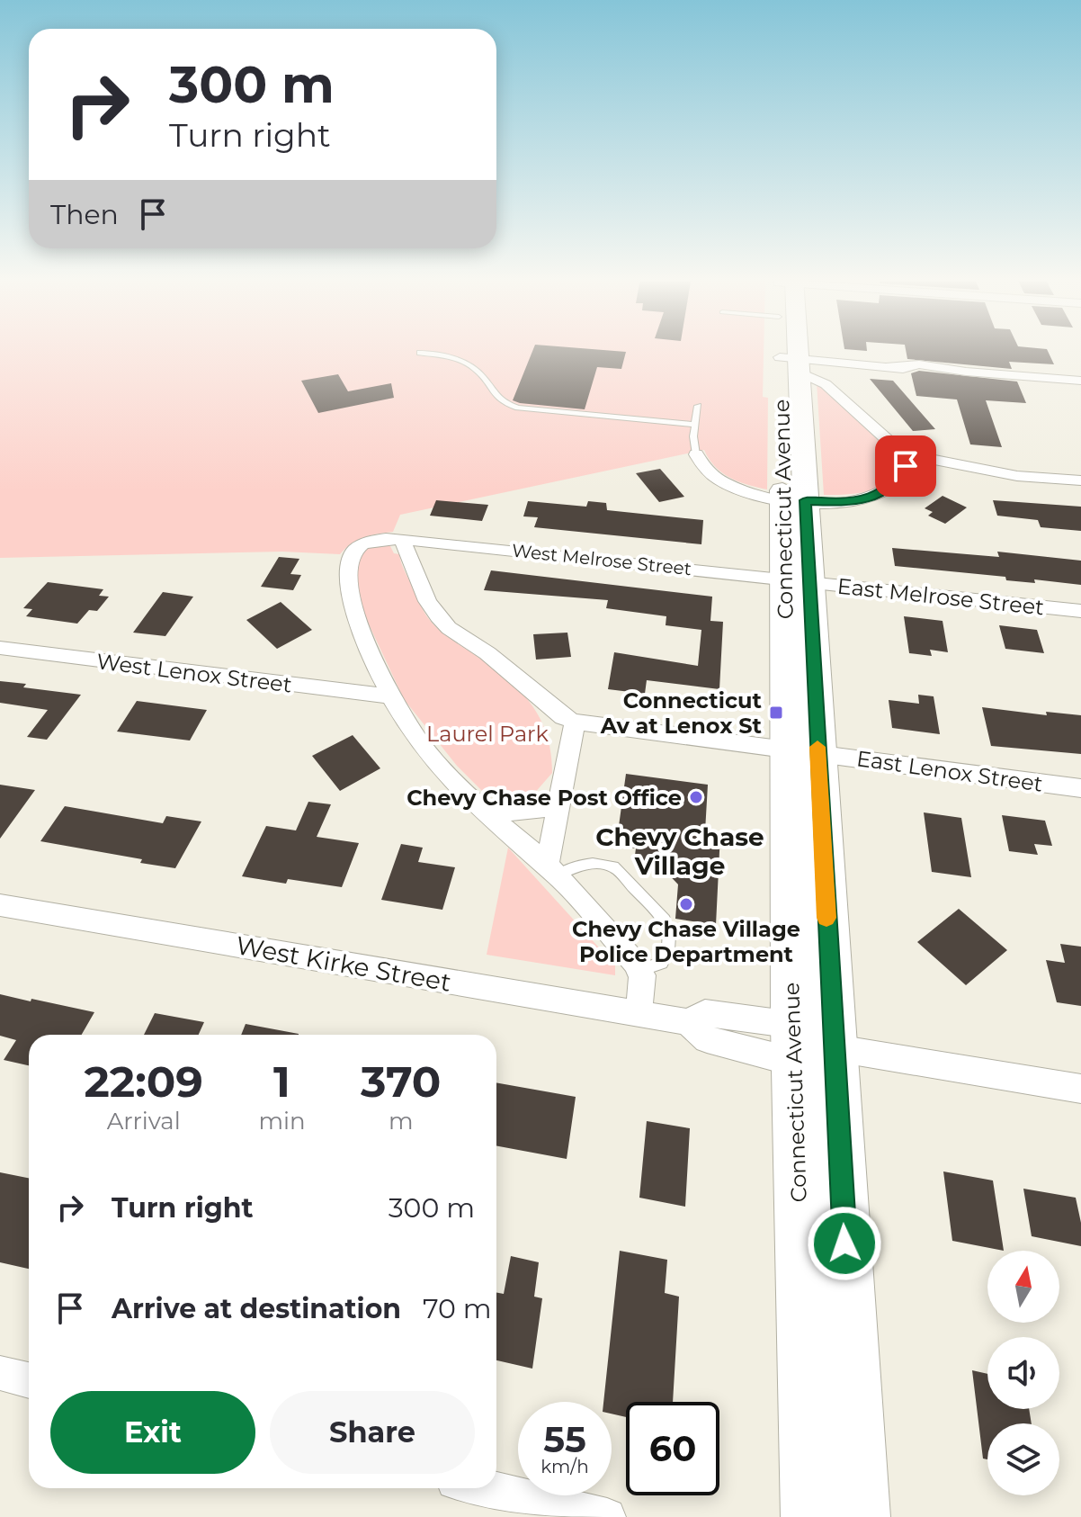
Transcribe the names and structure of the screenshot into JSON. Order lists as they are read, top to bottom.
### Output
{
  "streets": {
    "main road": ["Connecticut Avenue"],
    "street": [
      "West Melrose Street",
      "East Melrose Street",
      "West Lenox Street",
      "East Lenox Street",
      "West Kirke Street"
    ]
  },
  "crossings": [
    ["Connecticut Avenue", "West Melrose Street"],
    ["Connecticut Avenue", "East Melrose Street"],
    ["Connecticut Avenue", "East Lenox Street"],
    ["Connecticut Avenue", "West Kirke Street"],
    ["West Melrose Street", "East Melrose Street"],
    ["West Melrose Street", "West Lenox Street"]
  ],
  "districts": ["Chevy Chase Village"],
  "parks": ["Laurel Park"],
  "places": {
    "transit": ["Connecticut Av at Lenox St"],
    "other": ["Chevy Chase Post Office", "Chevy Chase Village Police Department"]
  },
  "north": "top",
  "page": {
    "turn": ["300 m", "Turn right"],
    "then": "Then",
    "eta": [
      "22:09",
      "Arrival",
      "1",
      "min",
      "370",
      "m"
    ],
    "list": [
      {
        "name": "Turn right",
        "value": "300 m"
      },
      {
        "name": "Arrive at destination",
        "value": "70 m"
      }
    ],
    "buttons": ["Exit", "Share"],
    "speed": "55 km/h",
    "limit": "60"
  }
}
